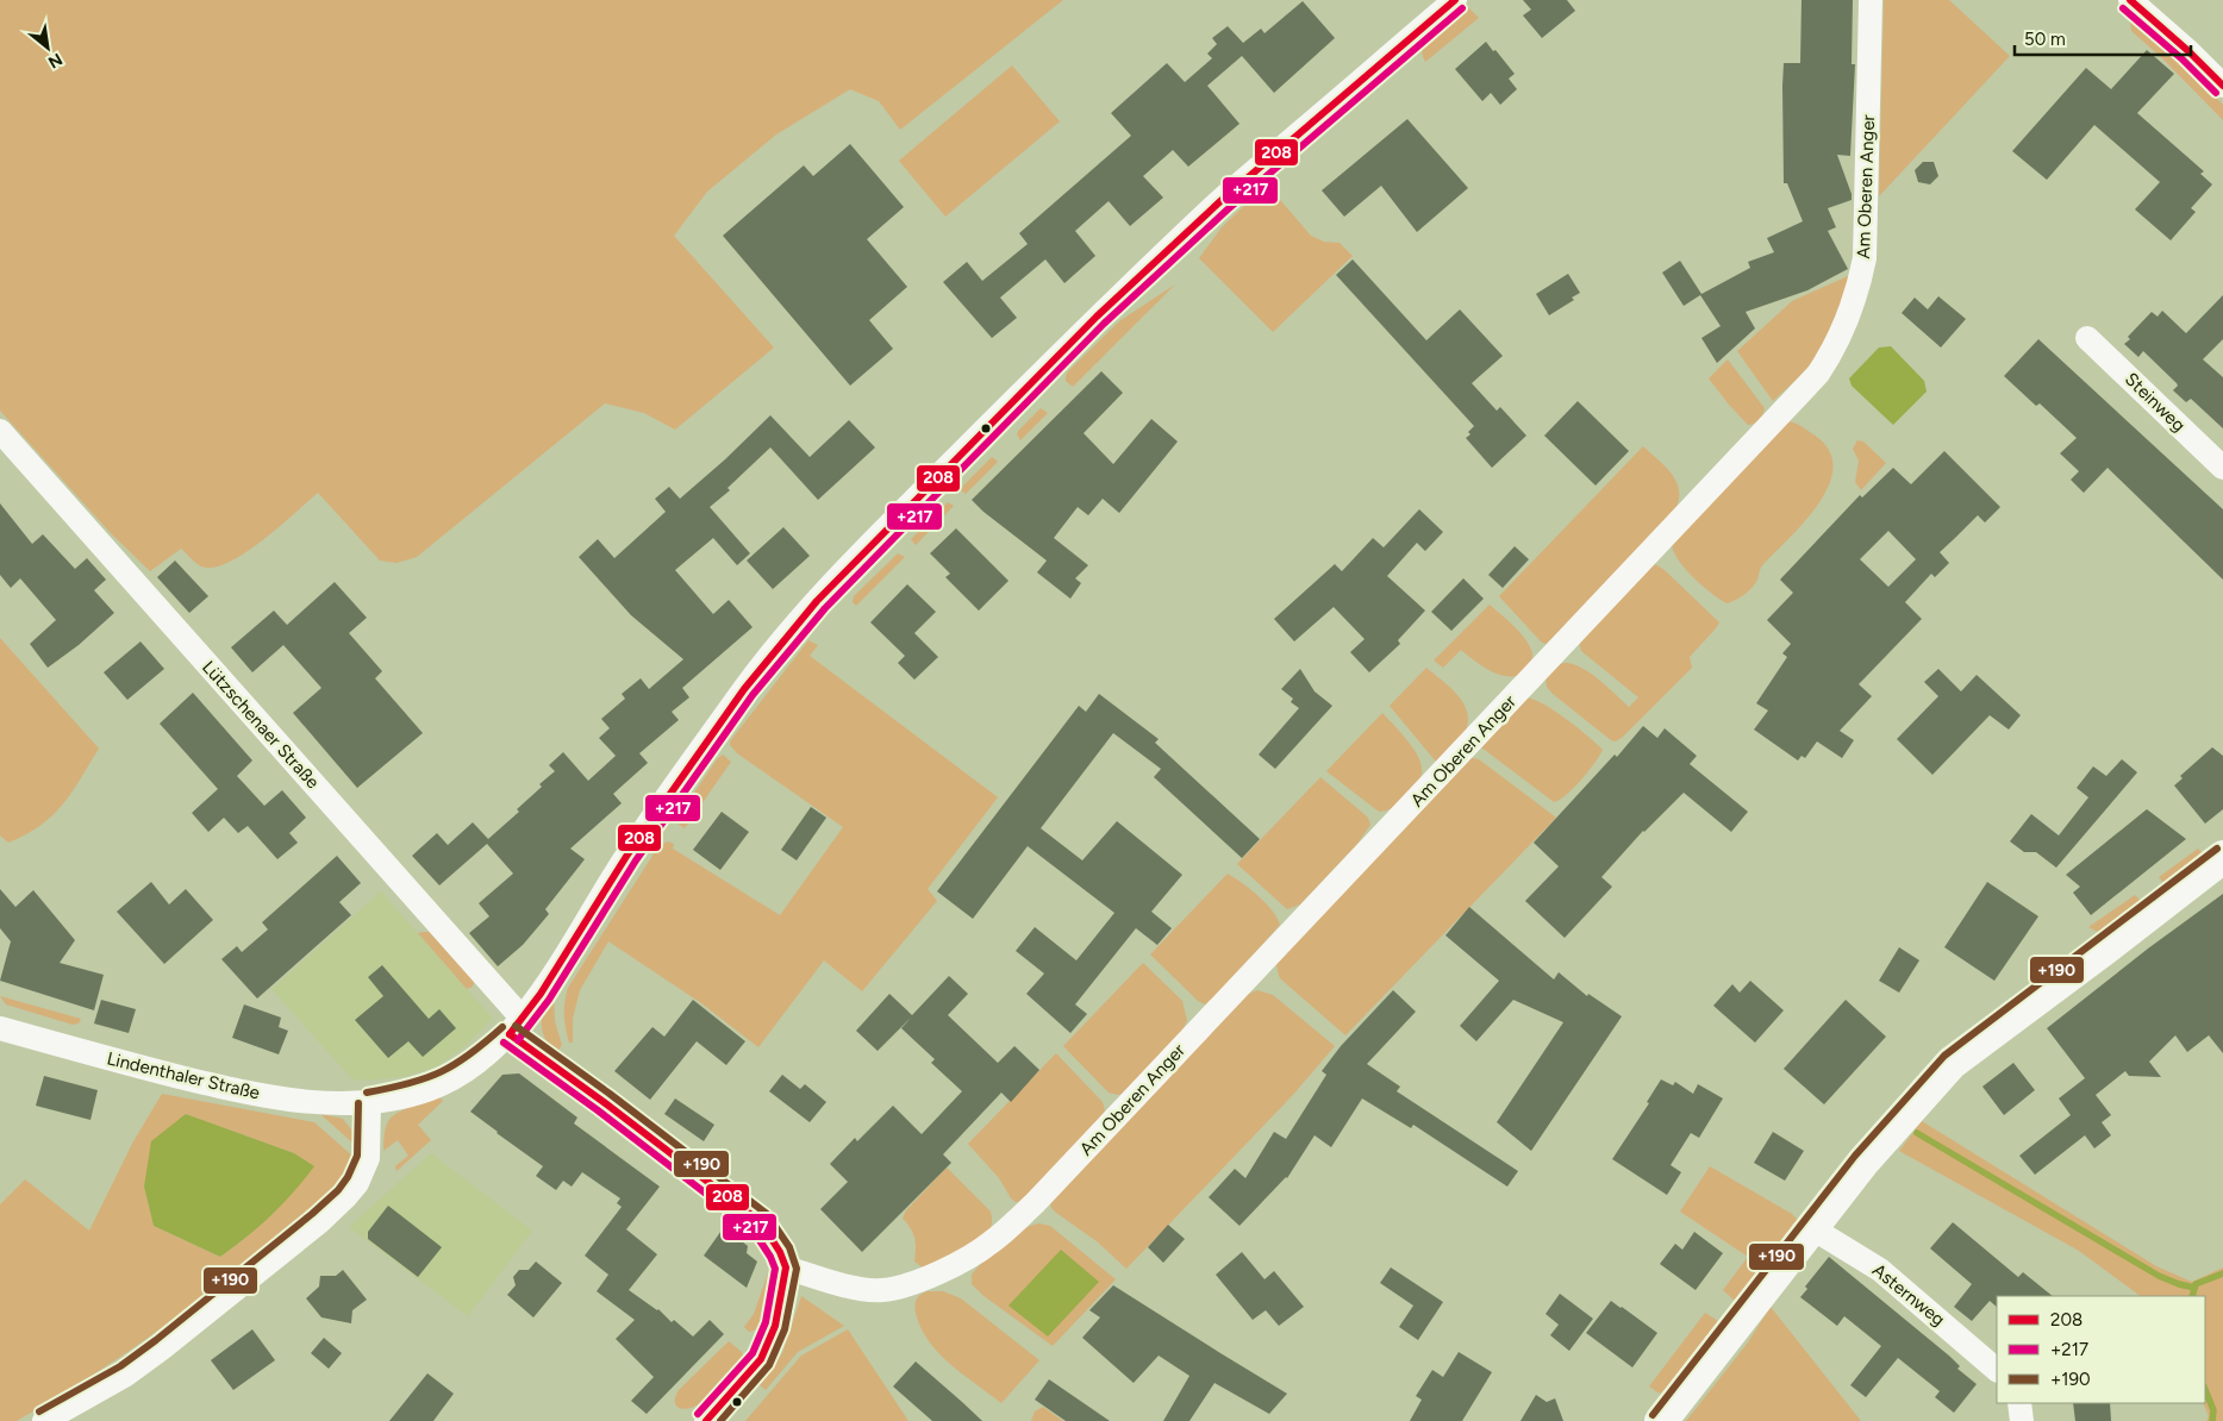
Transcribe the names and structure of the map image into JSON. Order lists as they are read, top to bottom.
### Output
{
  "streets": {
    "street": [
      "Am Oberen Anger",
      "Steinweg",
      "Lützschenaer Straße",
      "Lindenthaler Straße",
      "Asternweg"
    ]
  },
  "crossings": [
    ["Am Oberen Anger", "Lützschenaer Straße"],
    ["Lützschenaer Straße", "Lindenthaler Straße"]
  ],
  "lines": ["transit line 208", "transit line +217", "transit line +190"],
  "legend": ["208", "+217", "+190"],
  "scale_bar": "50 m",
  "north": "bottom right"
}
